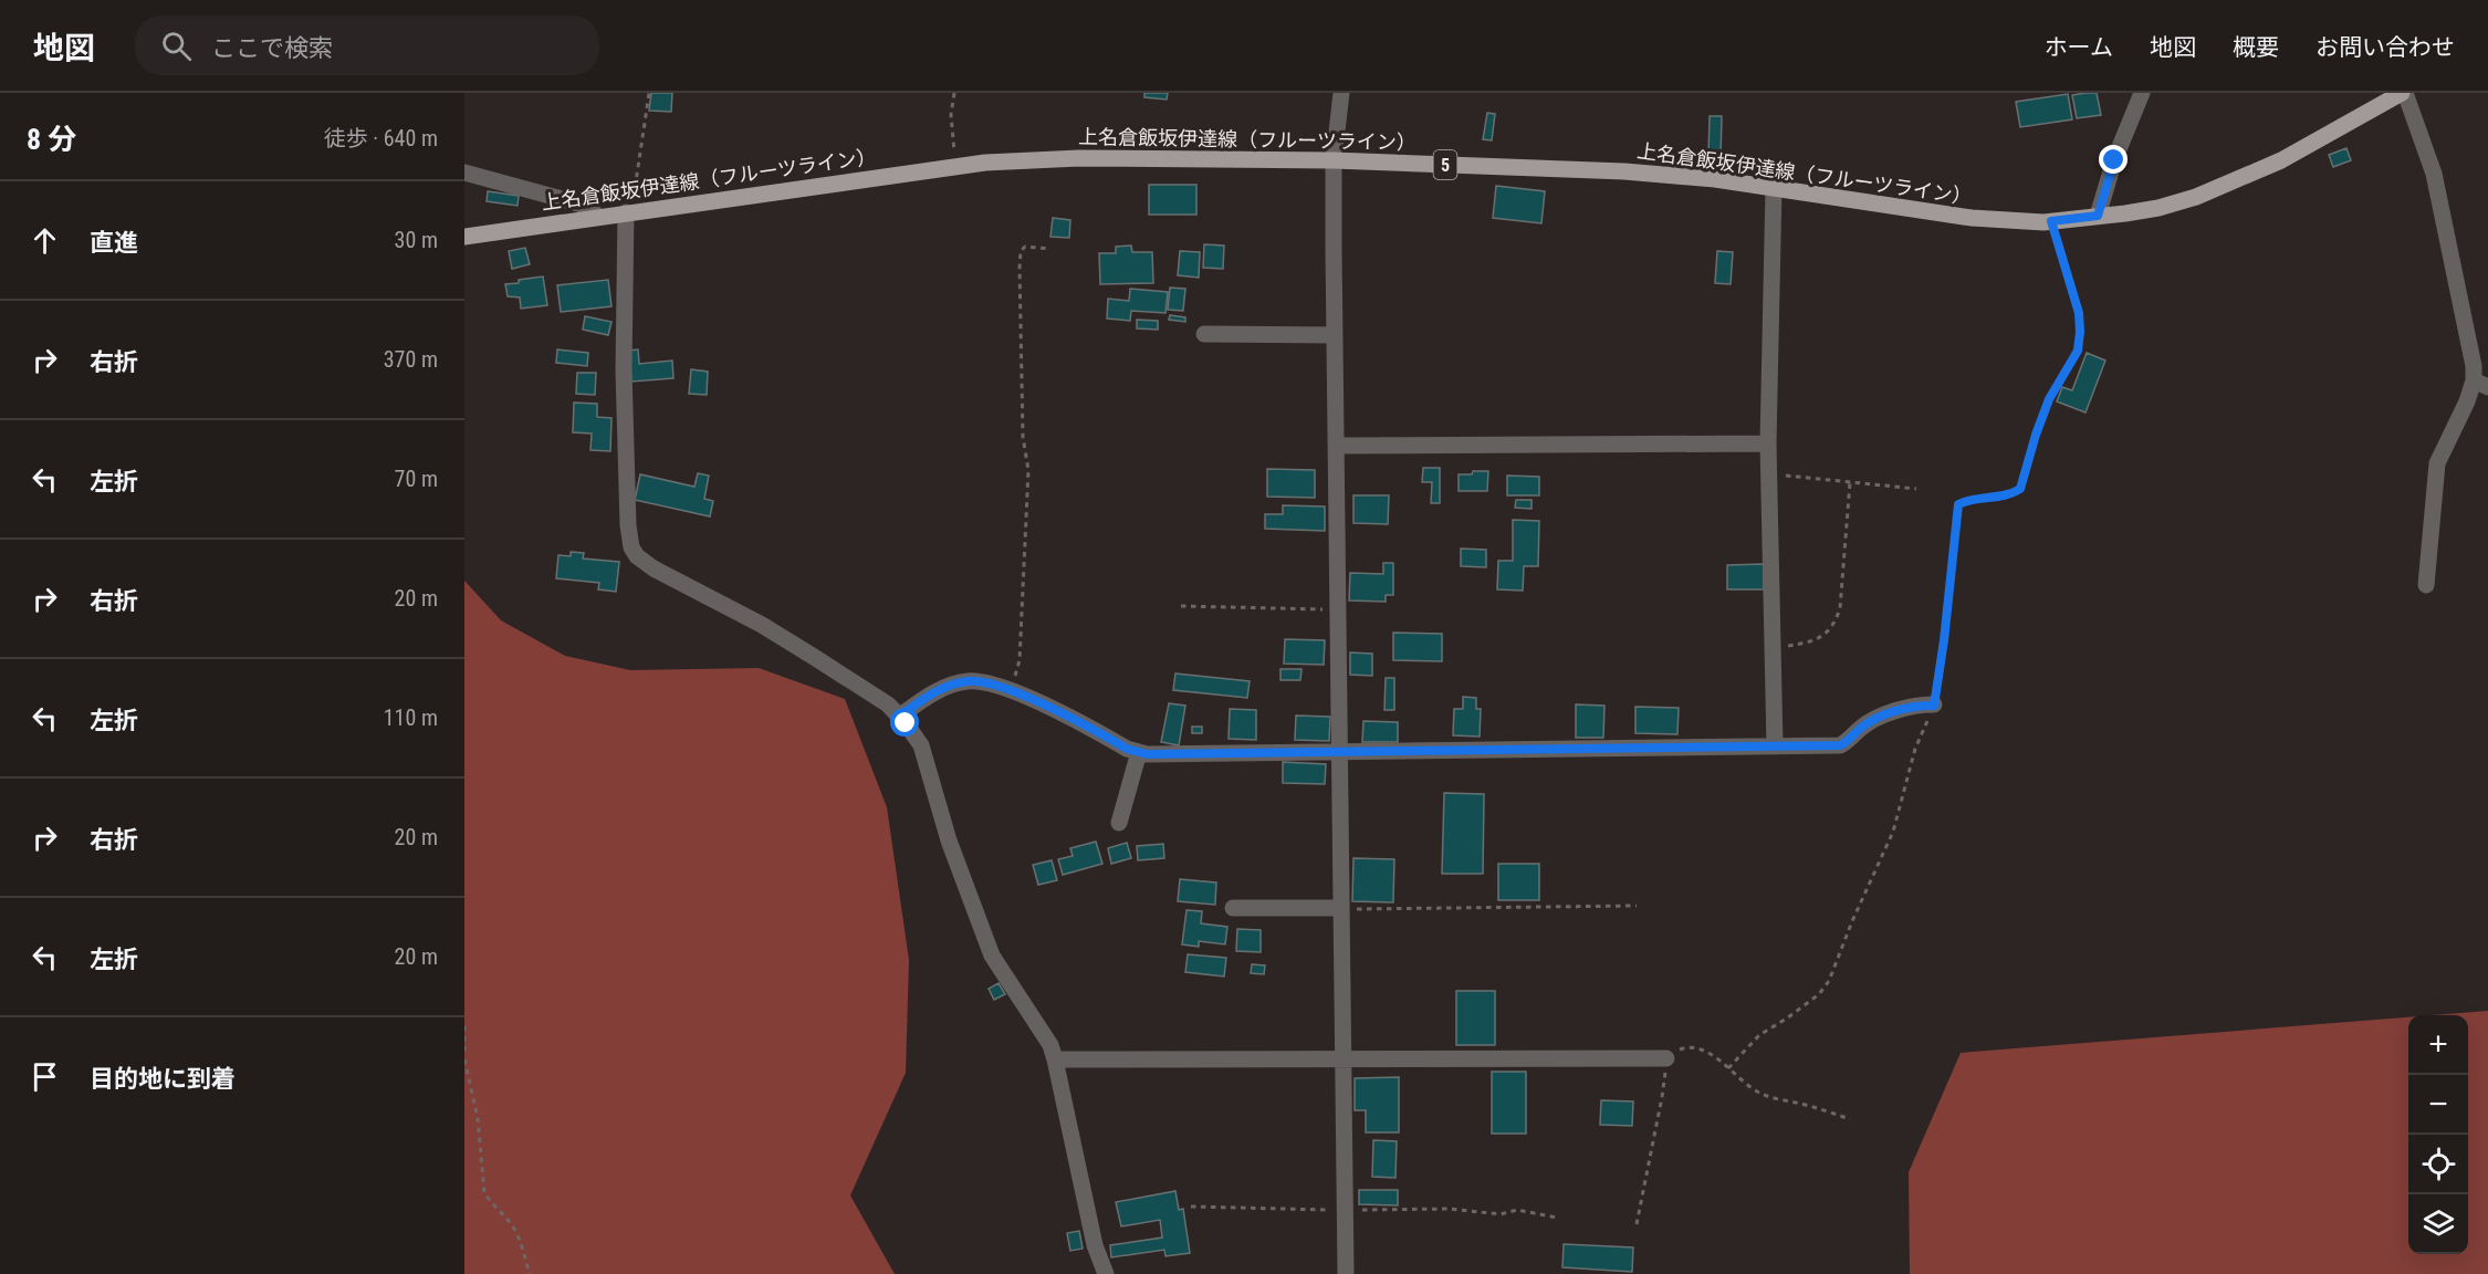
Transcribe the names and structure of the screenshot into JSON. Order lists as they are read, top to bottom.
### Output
{
  "streets": {
    "main road": ["上名倉飯坂伊達線（フルーツライン）", "5"]
  },
  "page": {
    "header": "地図",
    "search": "ここで検索",
    "nav": [
      "ホーム",
      "地図",
      "概要",
      "お問い合わせ"
    ],
    "heading": ["8 分", "徒歩 · 640 m"],
    "list": [
      ["直進", "30 m"],
      ["右折", "370 m"],
      ["左折", "70 m"],
      ["右折", "20 m"],
      ["左折", "110 m"],
      ["右折", "20 m"],
      ["左折", "20 m"],
      "目的地に到着"
    ],
    "map_buttons": ["+", "−"]
  }
}
